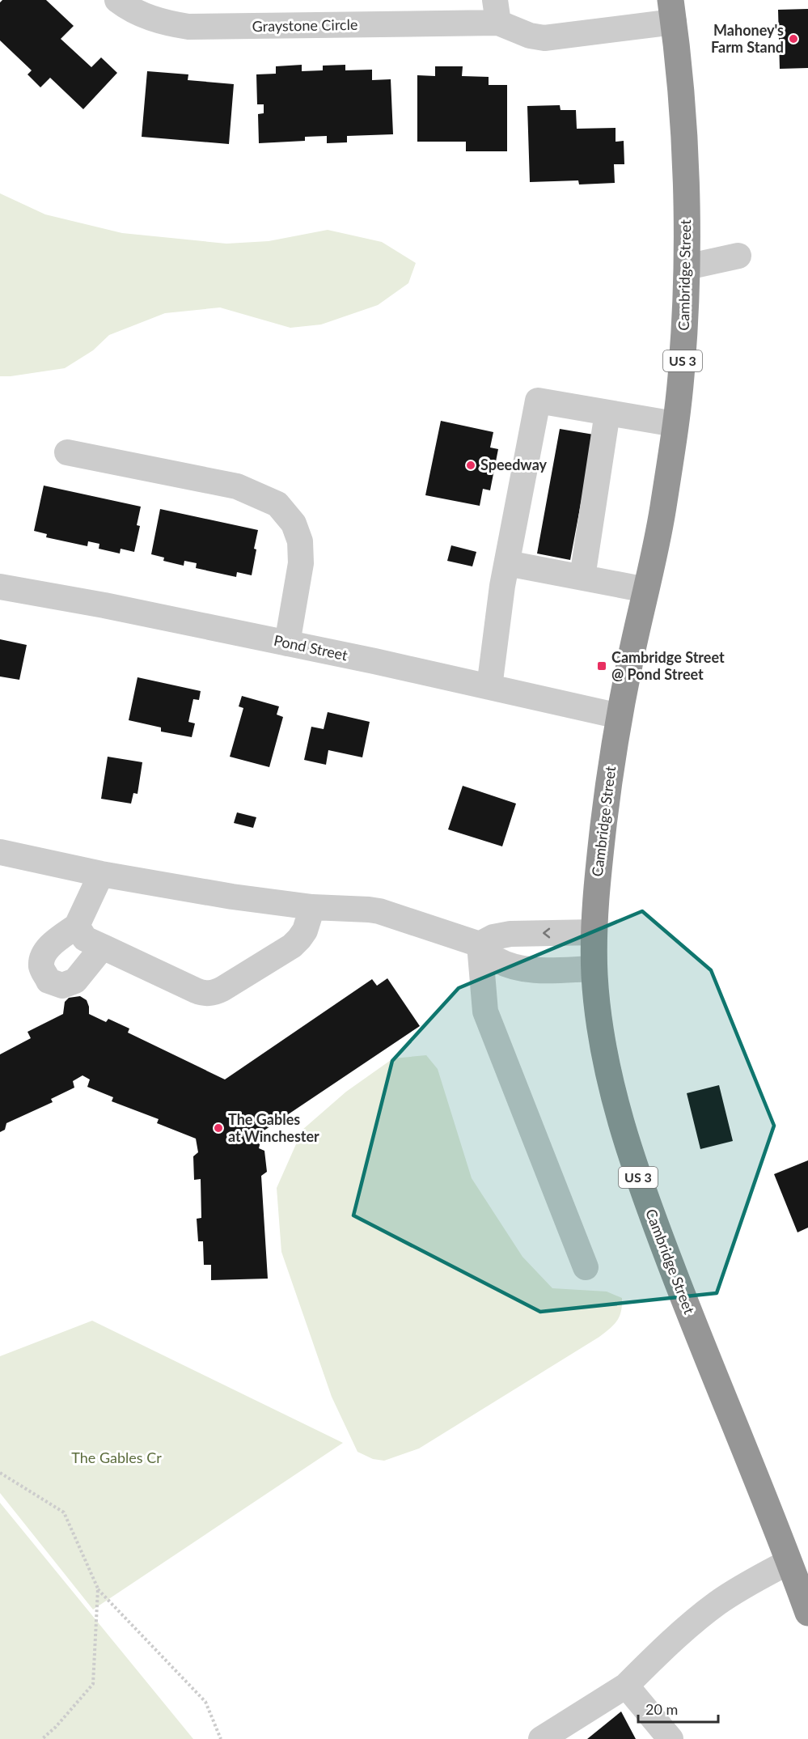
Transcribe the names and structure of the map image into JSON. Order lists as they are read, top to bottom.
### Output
{
  "streets": {
    "highway": ["Cambridge Street", "US 3"],
    "street": ["Graystone Circle", "Pond Street"]
  },
  "crossings": [
    ["Graystone Circle", "Cambridge Street"],
    ["Cambridge Street", "Pond Street"]
  ],
  "parks": ["The Gables Cr"],
  "places": {
    "other": ["Mahoney's Farm Stand", "Speedway", "The Gables at Winchester"],
    "transit": ["Cambridge Street @ Pond Street"]
  },
  "scale_bar": "20 m"
}
